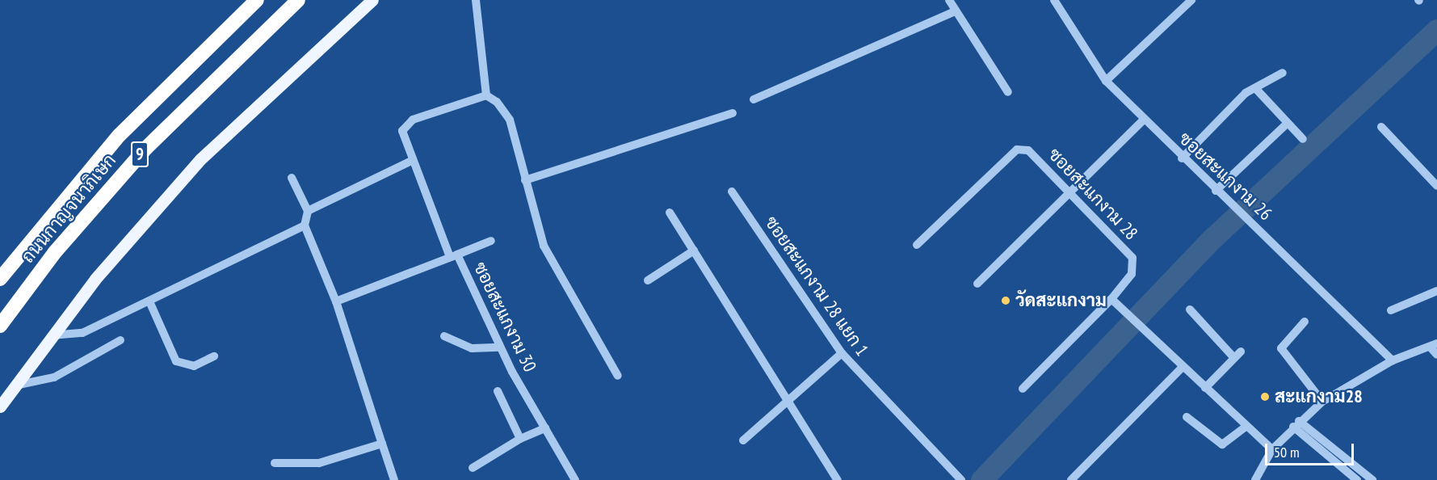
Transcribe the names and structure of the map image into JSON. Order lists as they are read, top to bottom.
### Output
{
  "streets": {
    "highway": ["9", "ถนนกาญจนาภิเษก"],
    "street": [
      "ซอยสะแกงาม 26",
      "ซอยสะแกงาม 28",
      "ซอยสะแกงาม 28 แยก 1",
      "ซอยสะแกงาม 30"
    ]
  },
  "places": ["วัดสะแกงาม", "สะแกงาม28"],
  "scale_bar": "50 m"
}
